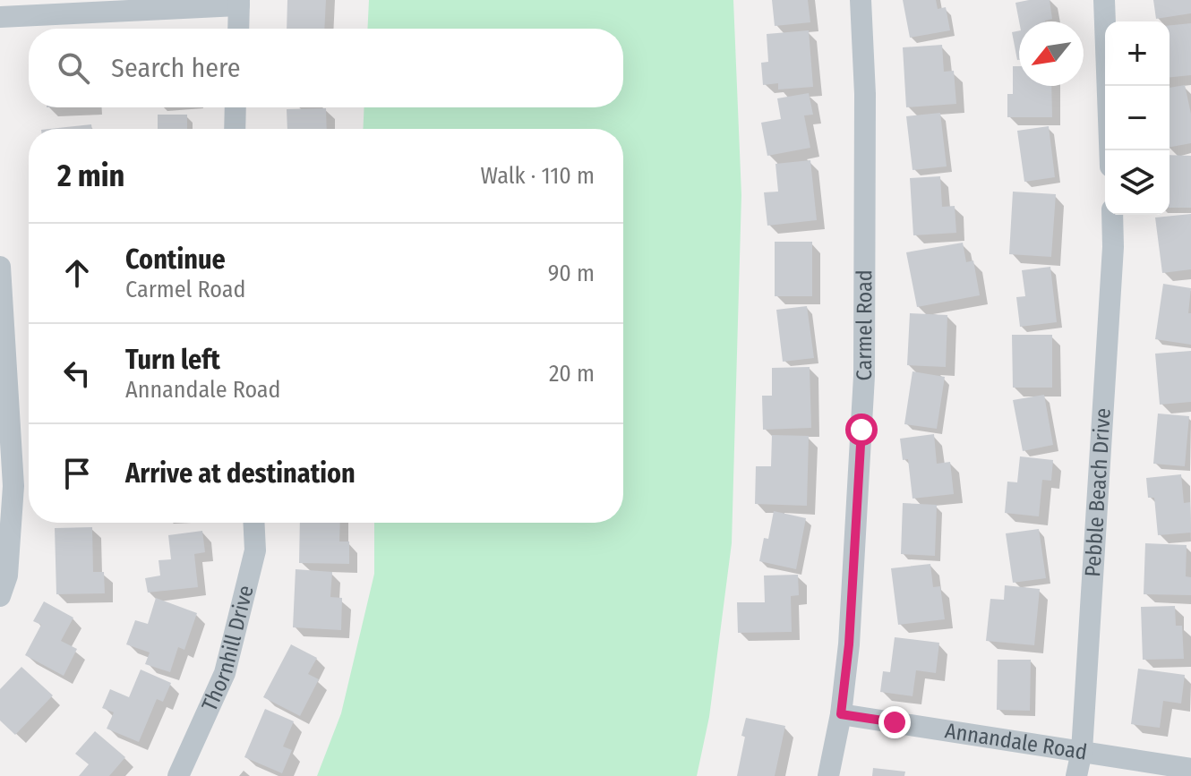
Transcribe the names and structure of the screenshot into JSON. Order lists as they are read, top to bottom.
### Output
{
  "streets": {
    "street": [
      "Carmel Road",
      "Pebble Beach Drive",
      "Thornhill Drive",
      "Annandale Road"
    ]
  },
  "crossings": [
    ["Carmel Road", "Annandale Road"],
    ["Pebble Beach Drive", "Annandale Road"]
  ],
  "north": "bottom left",
  "page": {
    "map_buttons": ["+", "−"],
    "search": "Search here",
    "heading": ["2 min", "Walk · 110 m"],
    "list": [
      ["Continue", "Carmel Road", "90 m"],
      ["Turn left", "Annandale Road", "20 m"],
      "Arrive at destination"
    ]
  }
}
